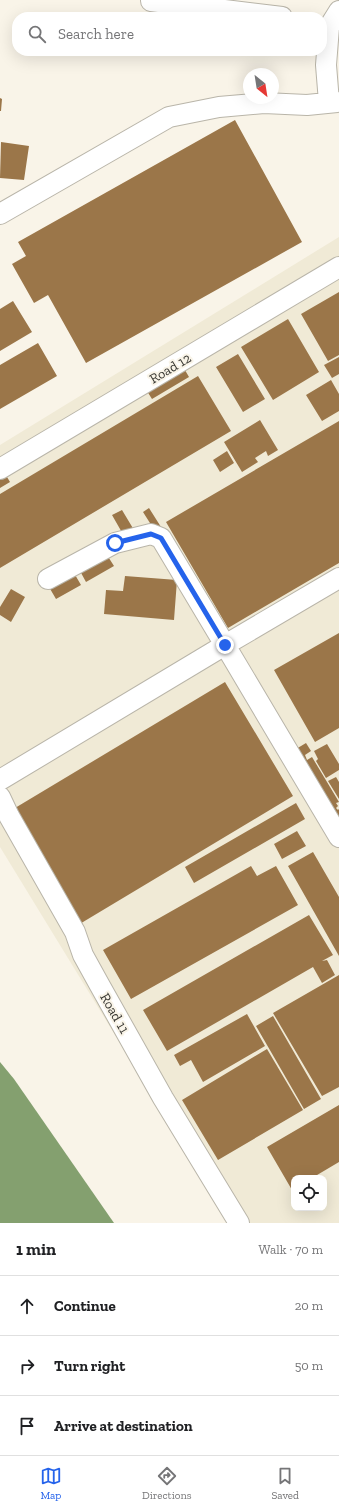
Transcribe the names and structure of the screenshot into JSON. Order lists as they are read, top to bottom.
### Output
{
  "streets": {
    "street": ["Road 12", "Road 11"]
  },
  "north": "bottom right",
  "page": {
    "search": "Search here",
    "heading": ["1 min", "Walk · 70 m"],
    "list": [
      ["Continue", "20 m"],
      ["Turn right", "50 m"],
      "Arrive at destination"
    ],
    "nav": ["Map", "Directions", "Saved"]
  }
}
